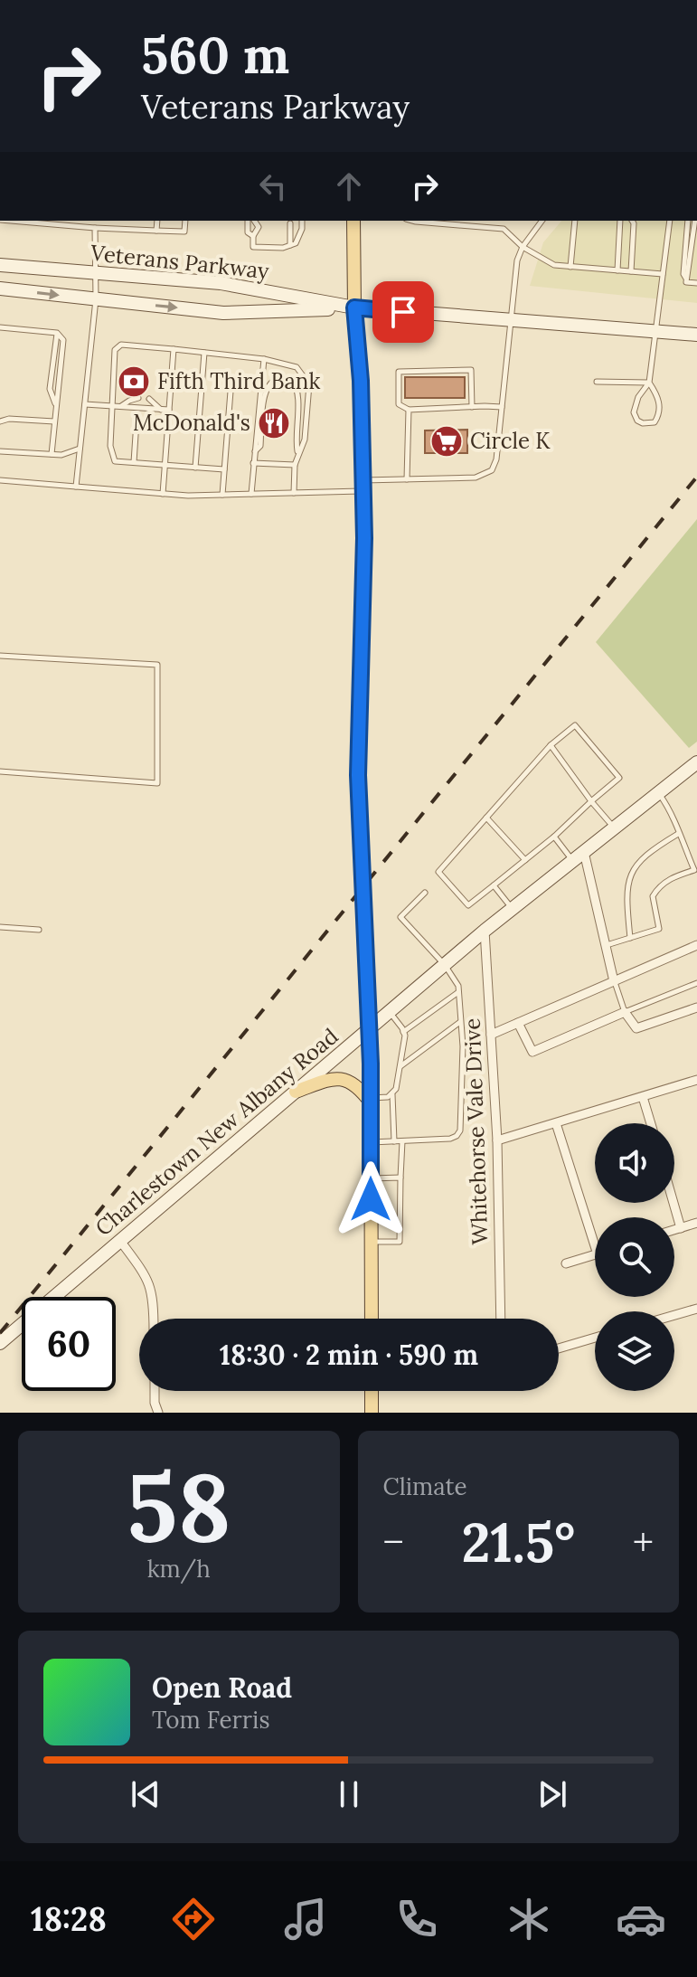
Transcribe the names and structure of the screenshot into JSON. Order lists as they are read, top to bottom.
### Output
{
  "streets": {
    "main road": ["Veterans Parkway", "Charlestown New Albany Road"],
    "street": ["Whitehorse Vale Drive"]
  },
  "crossings": [
    ["Whitehorse Vale Drive", "Charlestown New Albany Road"]
  ],
  "places": {
    "bank": ["Fifth Third Bank"],
    "restaurant": ["McDonald's"],
    "supermarket": ["Circle K"]
  },
  "page": {
    "turn": ["560 m", "Veterans Parkway"],
    "limit": "60",
    "trip": "18:30 · 2 min · 590 m",
    "tile": [
      ["58", "km/h"],
      "Climate"
    ],
    "heat": ["−", "21.5°", "+"],
    "song": ["Open Road", "Tom Ferris"],
    "tabs": "18:28"
  }
}
